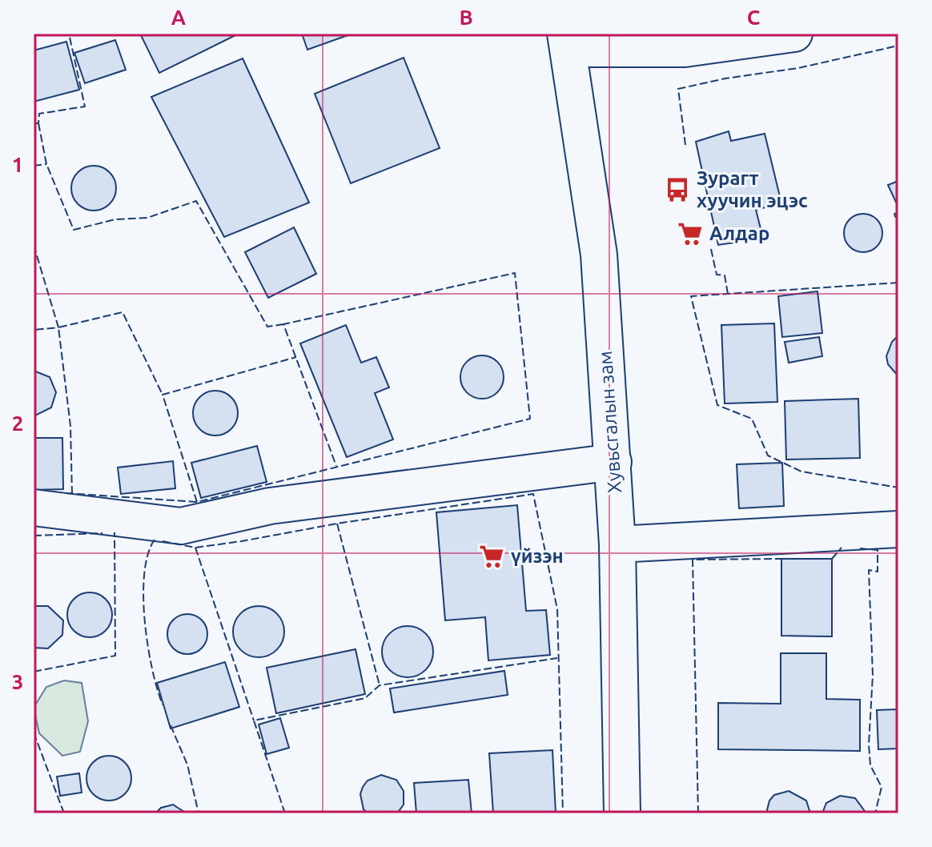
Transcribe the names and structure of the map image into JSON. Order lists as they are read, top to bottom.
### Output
{
  "streets": {
    "street": ["Хувьсгалын зам"]
  },
  "places": {
    "bus stop": ["Зурагт хуучин эцэс"],
    "supermarket": ["Алдар", "үйзэн"]
  },
  "grid": {
    "columns": ["A", "B", "C"],
    "rows": ["1", "2", "3"]
  }
}
